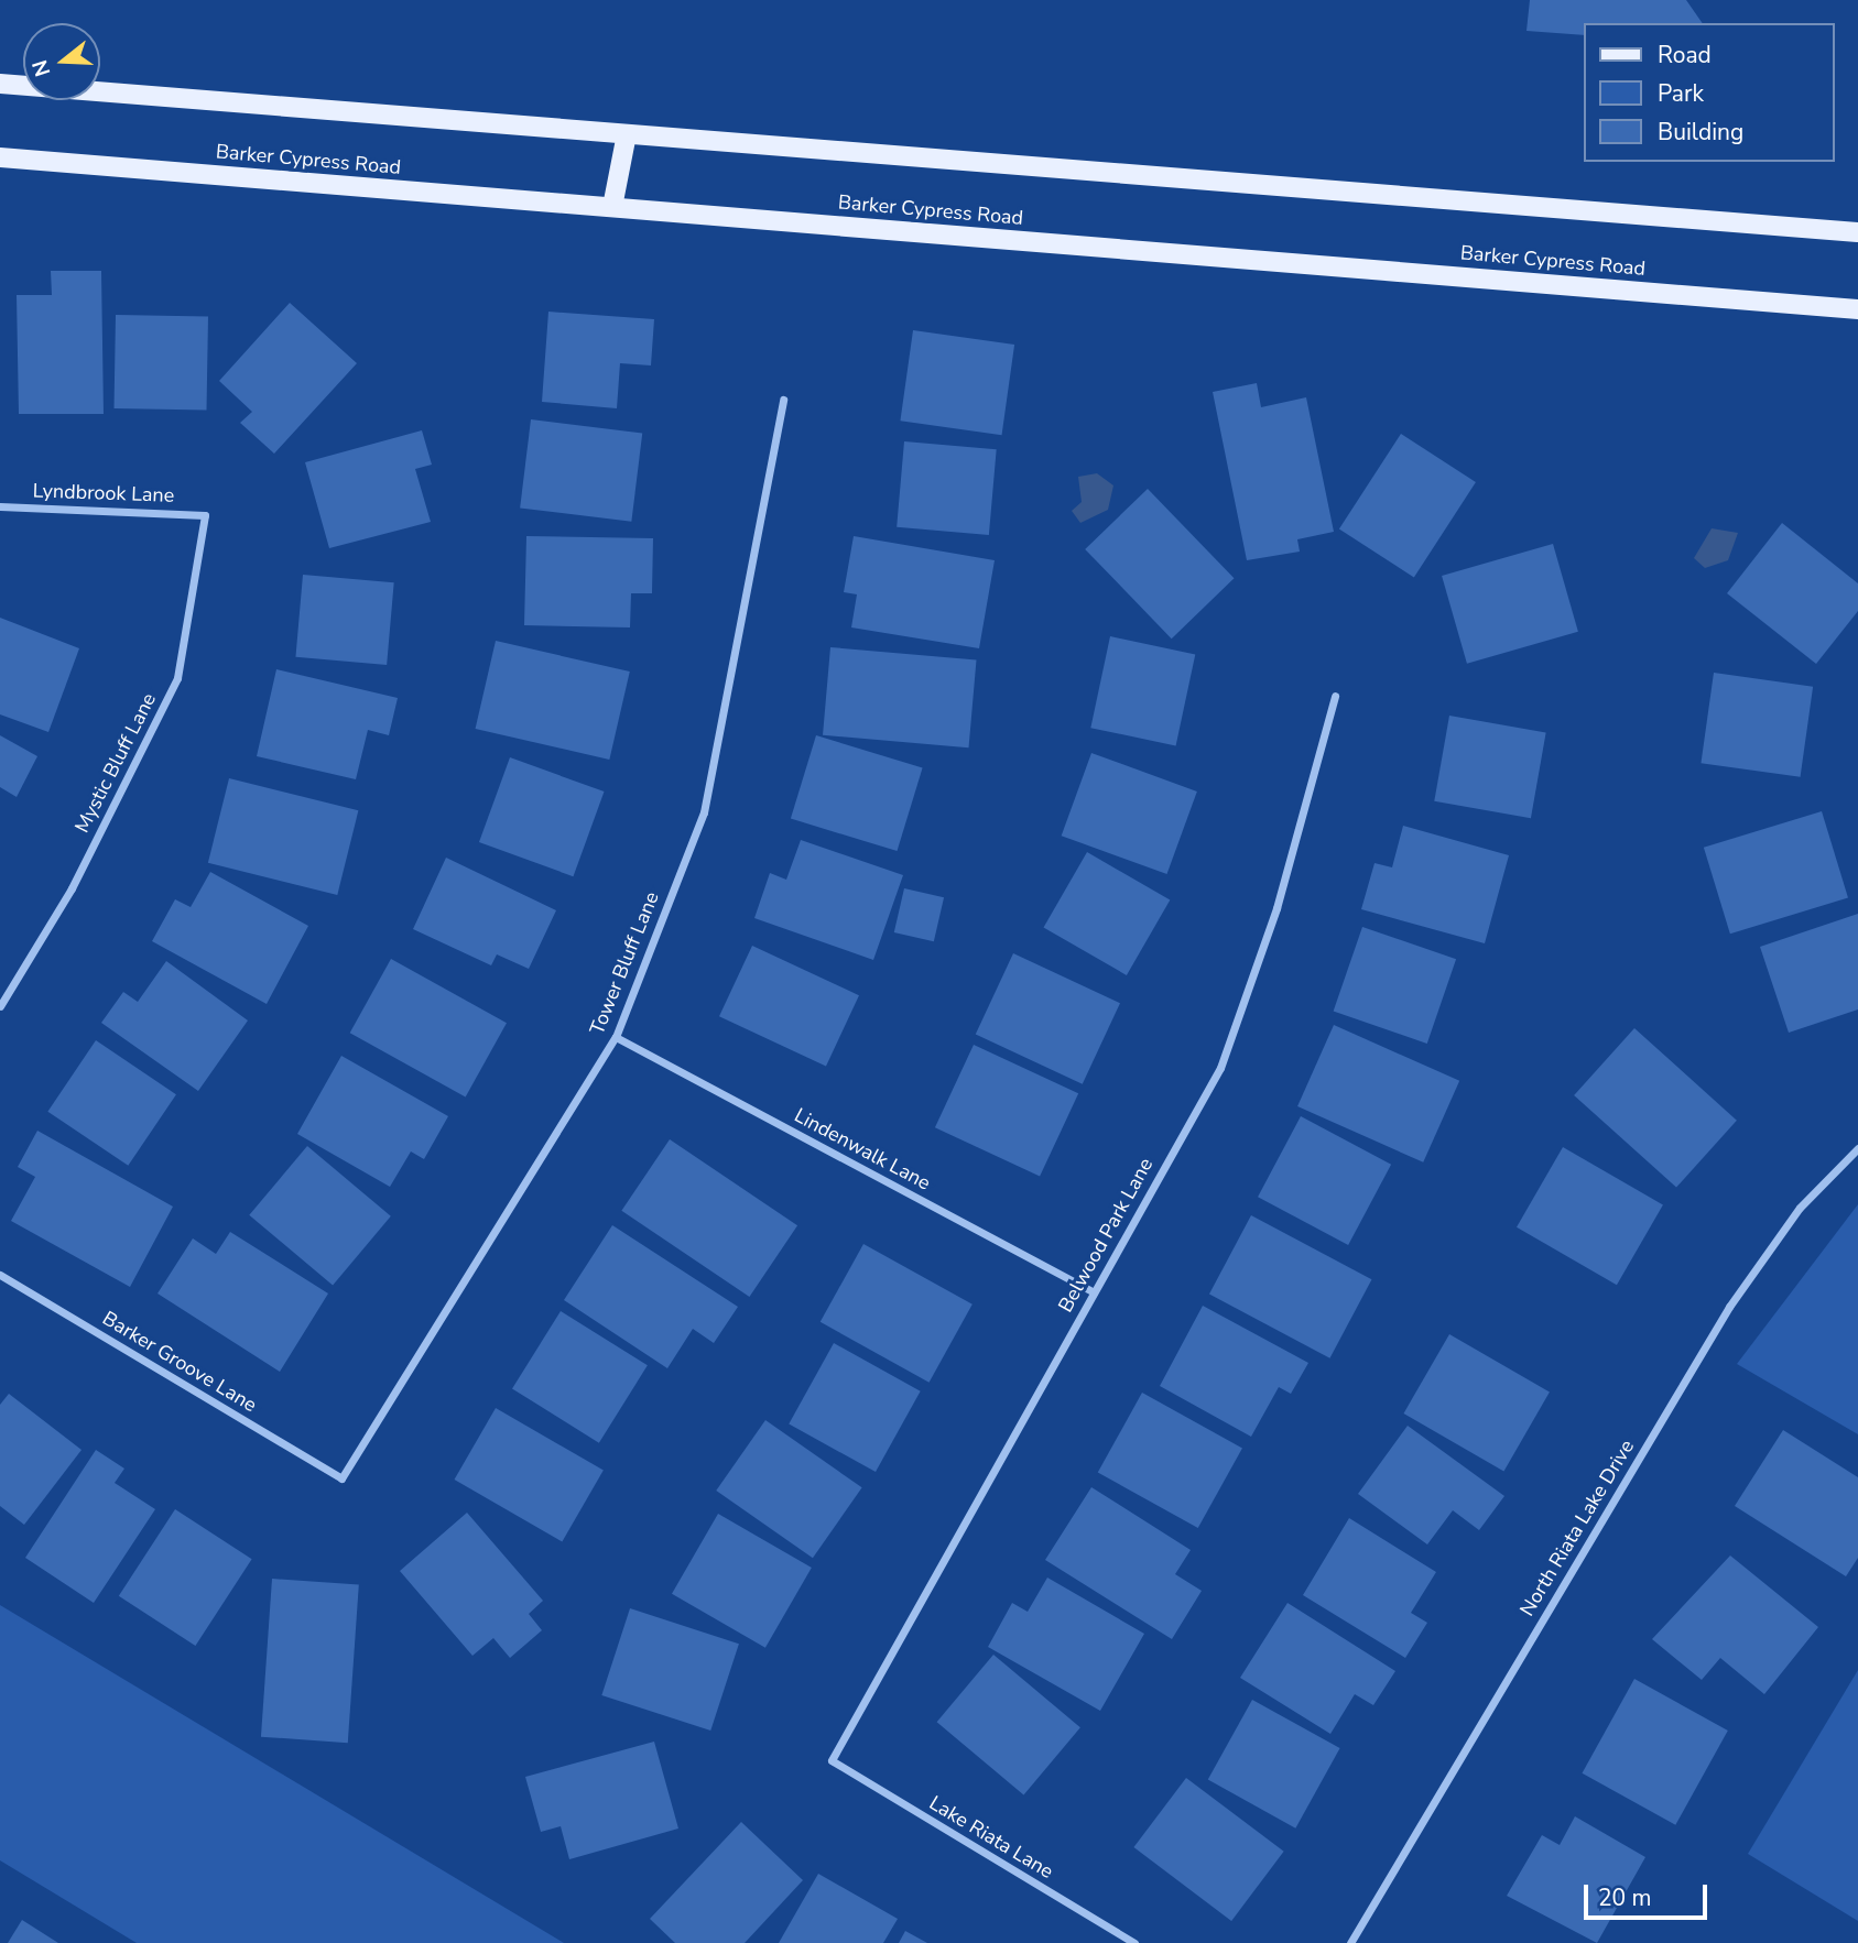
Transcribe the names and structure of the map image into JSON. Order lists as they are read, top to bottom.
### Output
{
  "streets": {
    "main road": ["Barker Cypress Road"],
    "street": [
      "Lyndbrook Lane",
      "Mystic Bluff Lane",
      "Tower Bluff Lane",
      "Lindenwalk Lane",
      "Belwood Park Lane",
      "Barker Groove Lane",
      "North Riata Lake Drive",
      "Lake Riata Lane"
    ]
  },
  "crossings": [
    ["Lyndbrook Lane", "Mystic Bluff Lane"],
    ["Tower Bluff Lane", "Lindenwalk Lane"],
    ["Tower Bluff Lane", "Barker Groove Lane"],
    ["Lindenwalk Lane", "Belwood Park Lane"],
    ["Belwood Park Lane", "Lake Riata Lane"]
  ],
  "legend": ["Road", "Park", "Building"],
  "scale_bar": "20 m",
  "north": "left"
}
